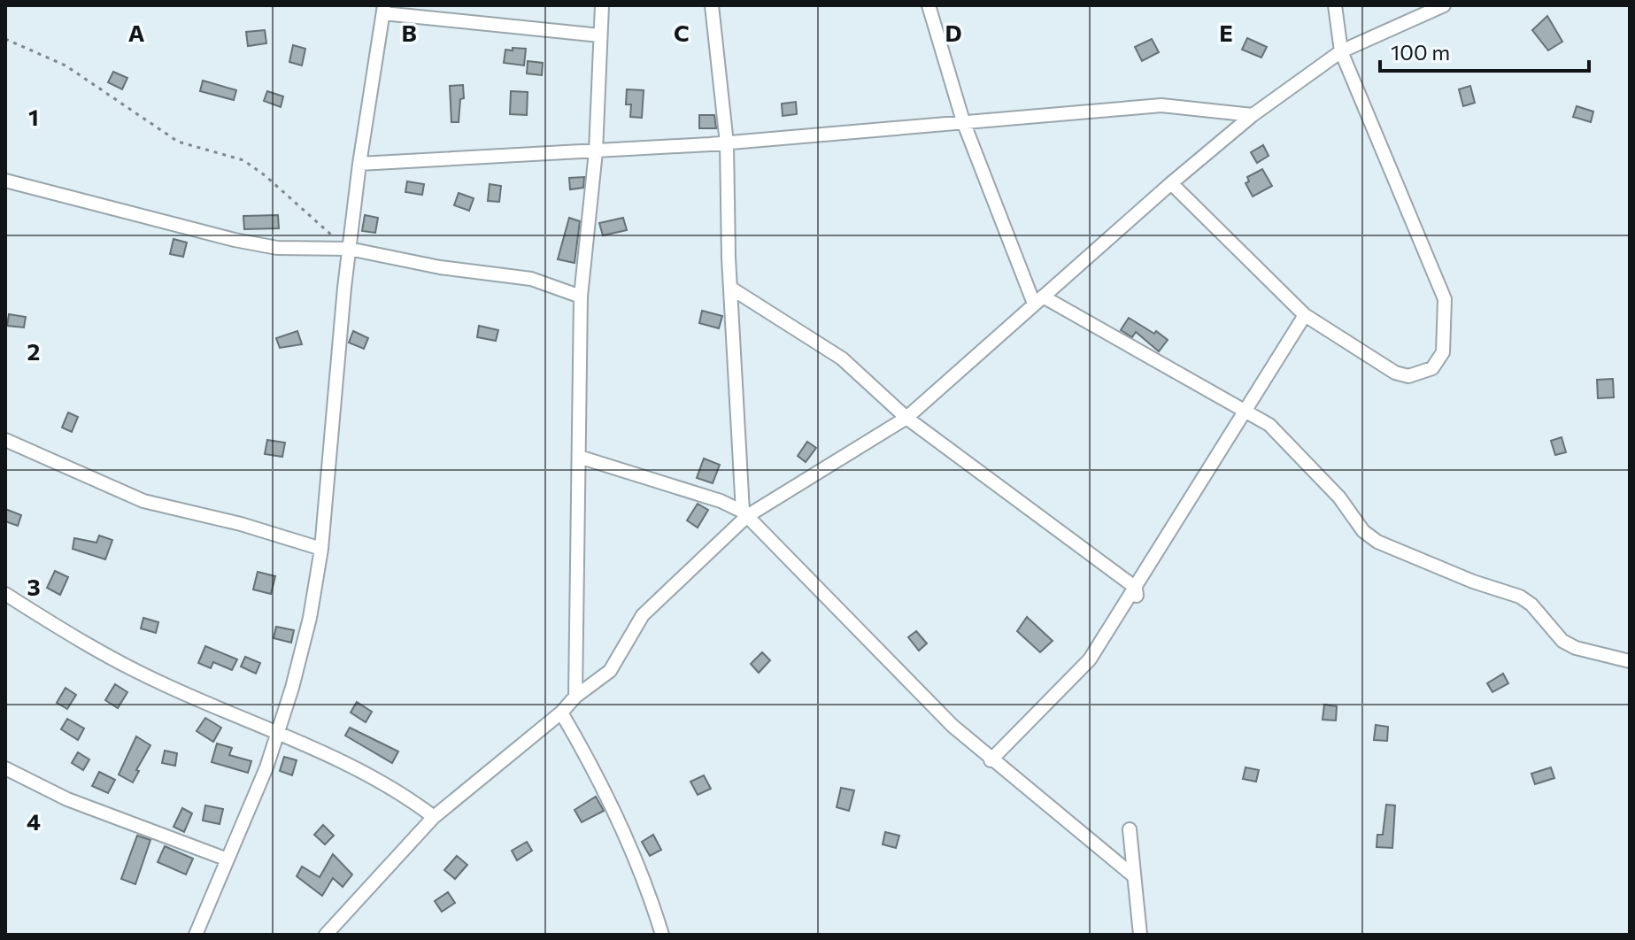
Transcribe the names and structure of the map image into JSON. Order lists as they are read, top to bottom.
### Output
{
  "scale_bar": "100 m",
  "grid": {
    "columns": [
      "A",
      "B",
      "C",
      "D",
      "E"
    ],
    "rows": [
      "1",
      "2",
      "3",
      "4"
    ]
  }
}
